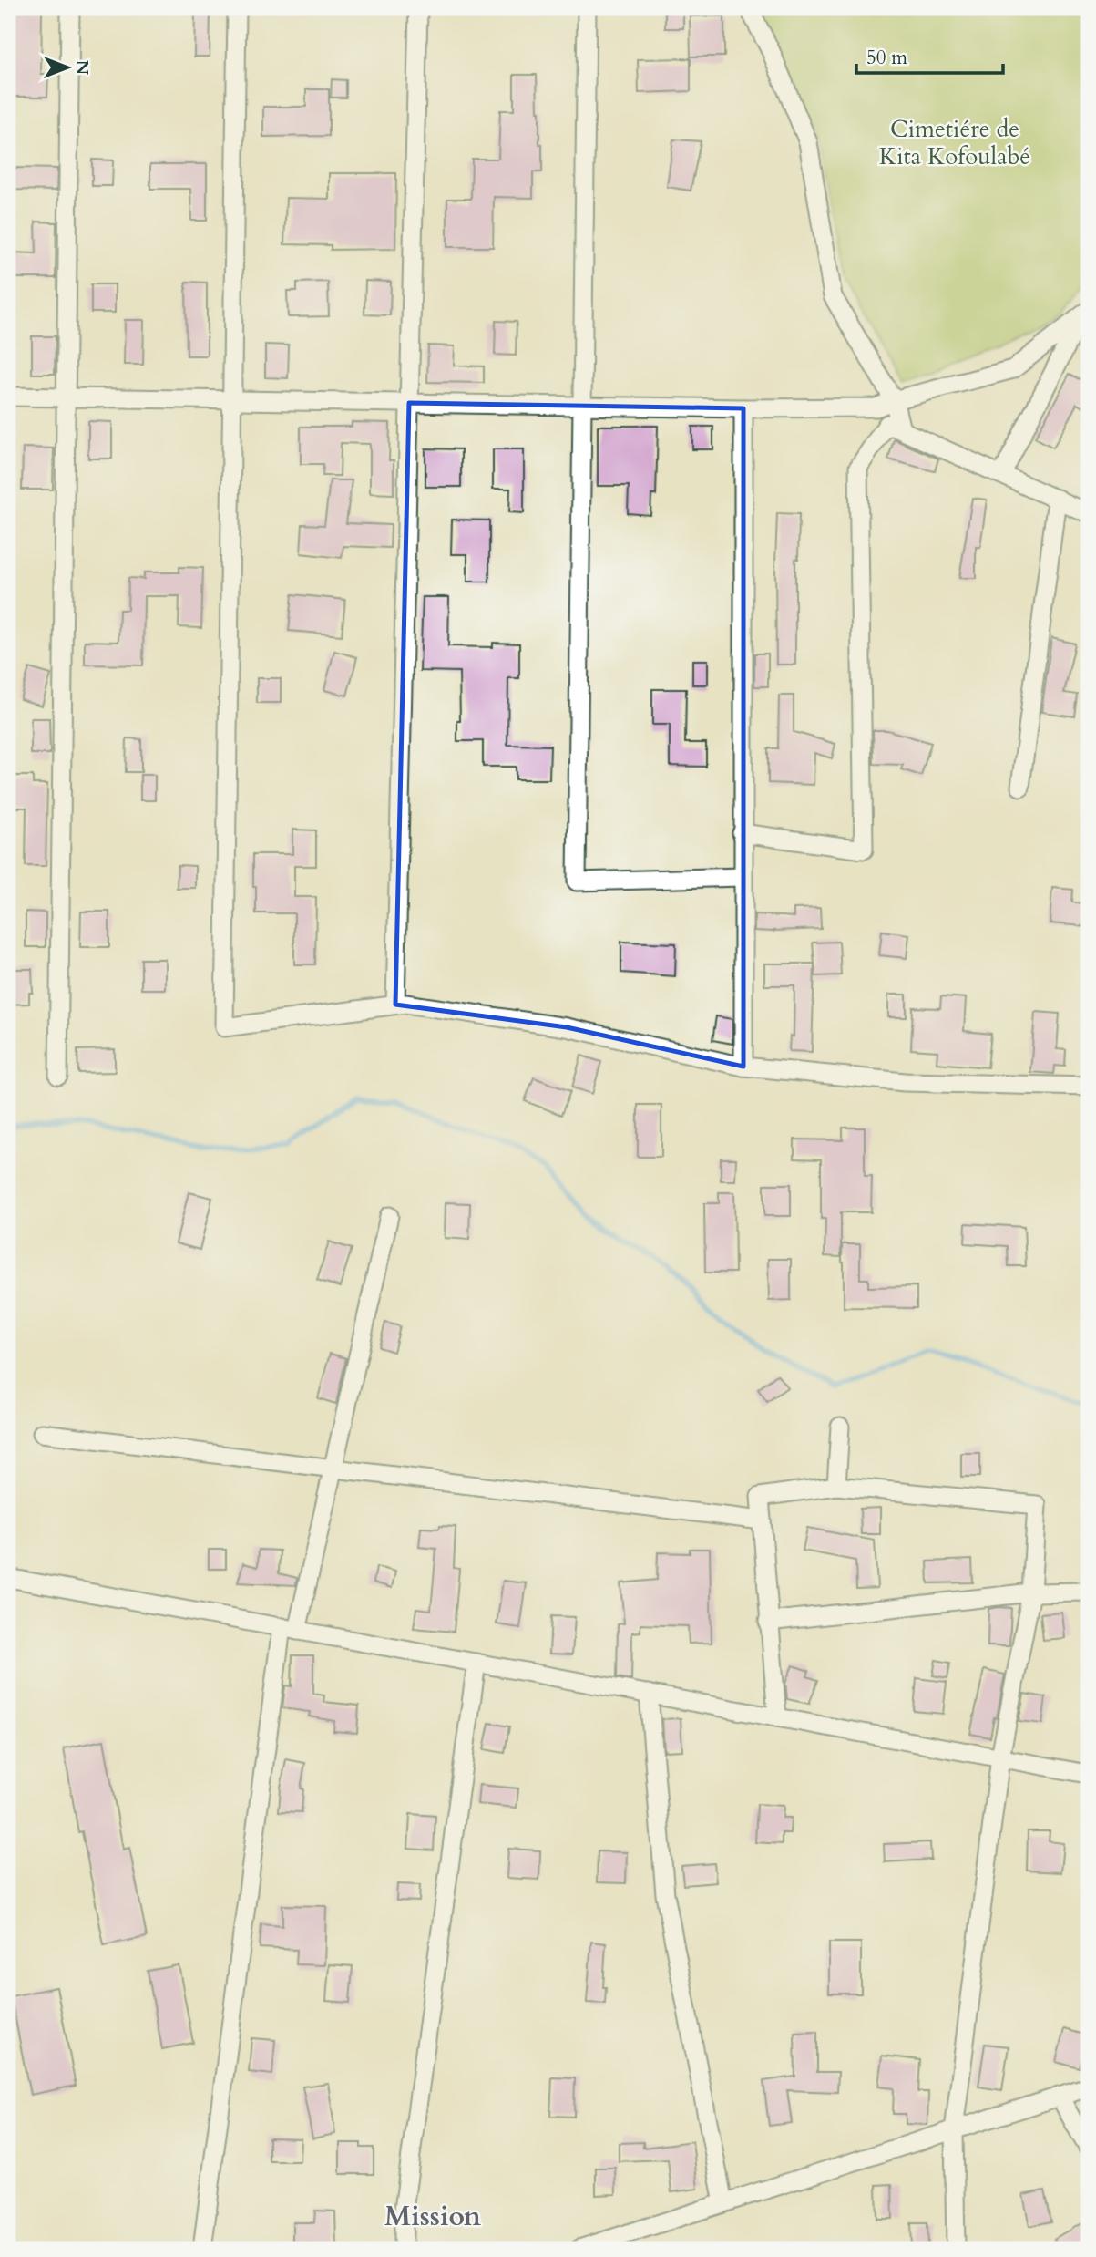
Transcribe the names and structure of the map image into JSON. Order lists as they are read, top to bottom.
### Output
{
  "districts": ["Mission"],
  "parks": ["Cimetiére de Kita Kofoulabé"],
  "scale_bar": "50 m",
  "north": "right"
}
